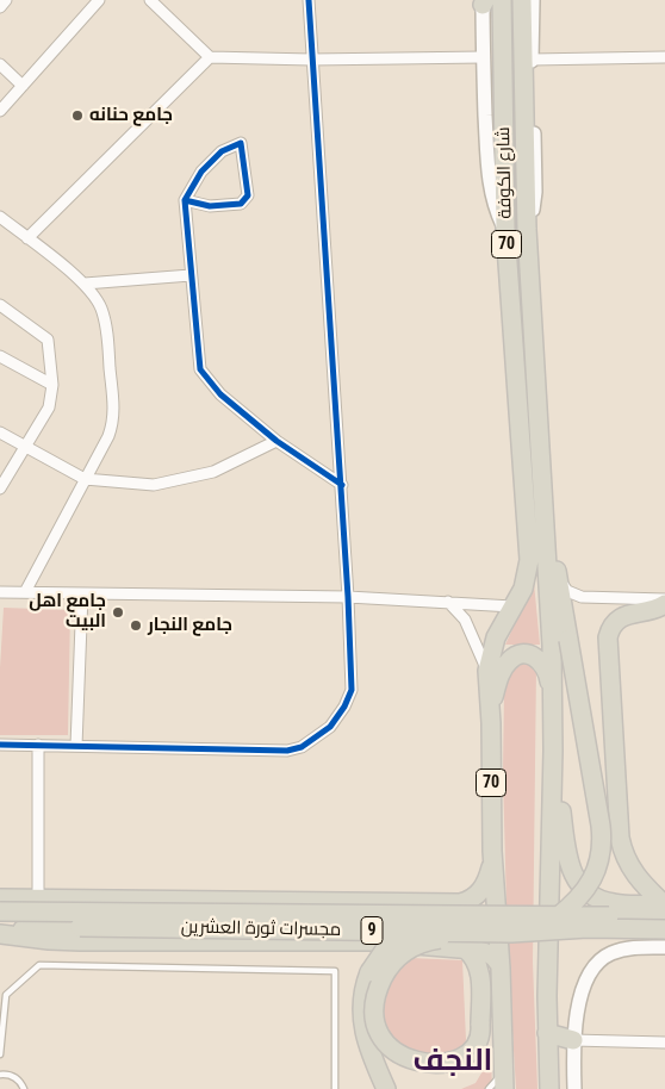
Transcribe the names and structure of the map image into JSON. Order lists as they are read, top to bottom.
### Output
{
  "streets": {
    "highway": [
      "شارع الكوفة",
      "70",
      "مجسرات ثورة العشرين",
      "9"
    ]
  },
  "crossings": [
    ["شارع الكوفة", "70"]
  ],
  "districts": ["النجف"],
  "places": ["جامع حنانه", "جامع اهل البيت", "جامع النجار"]
}
